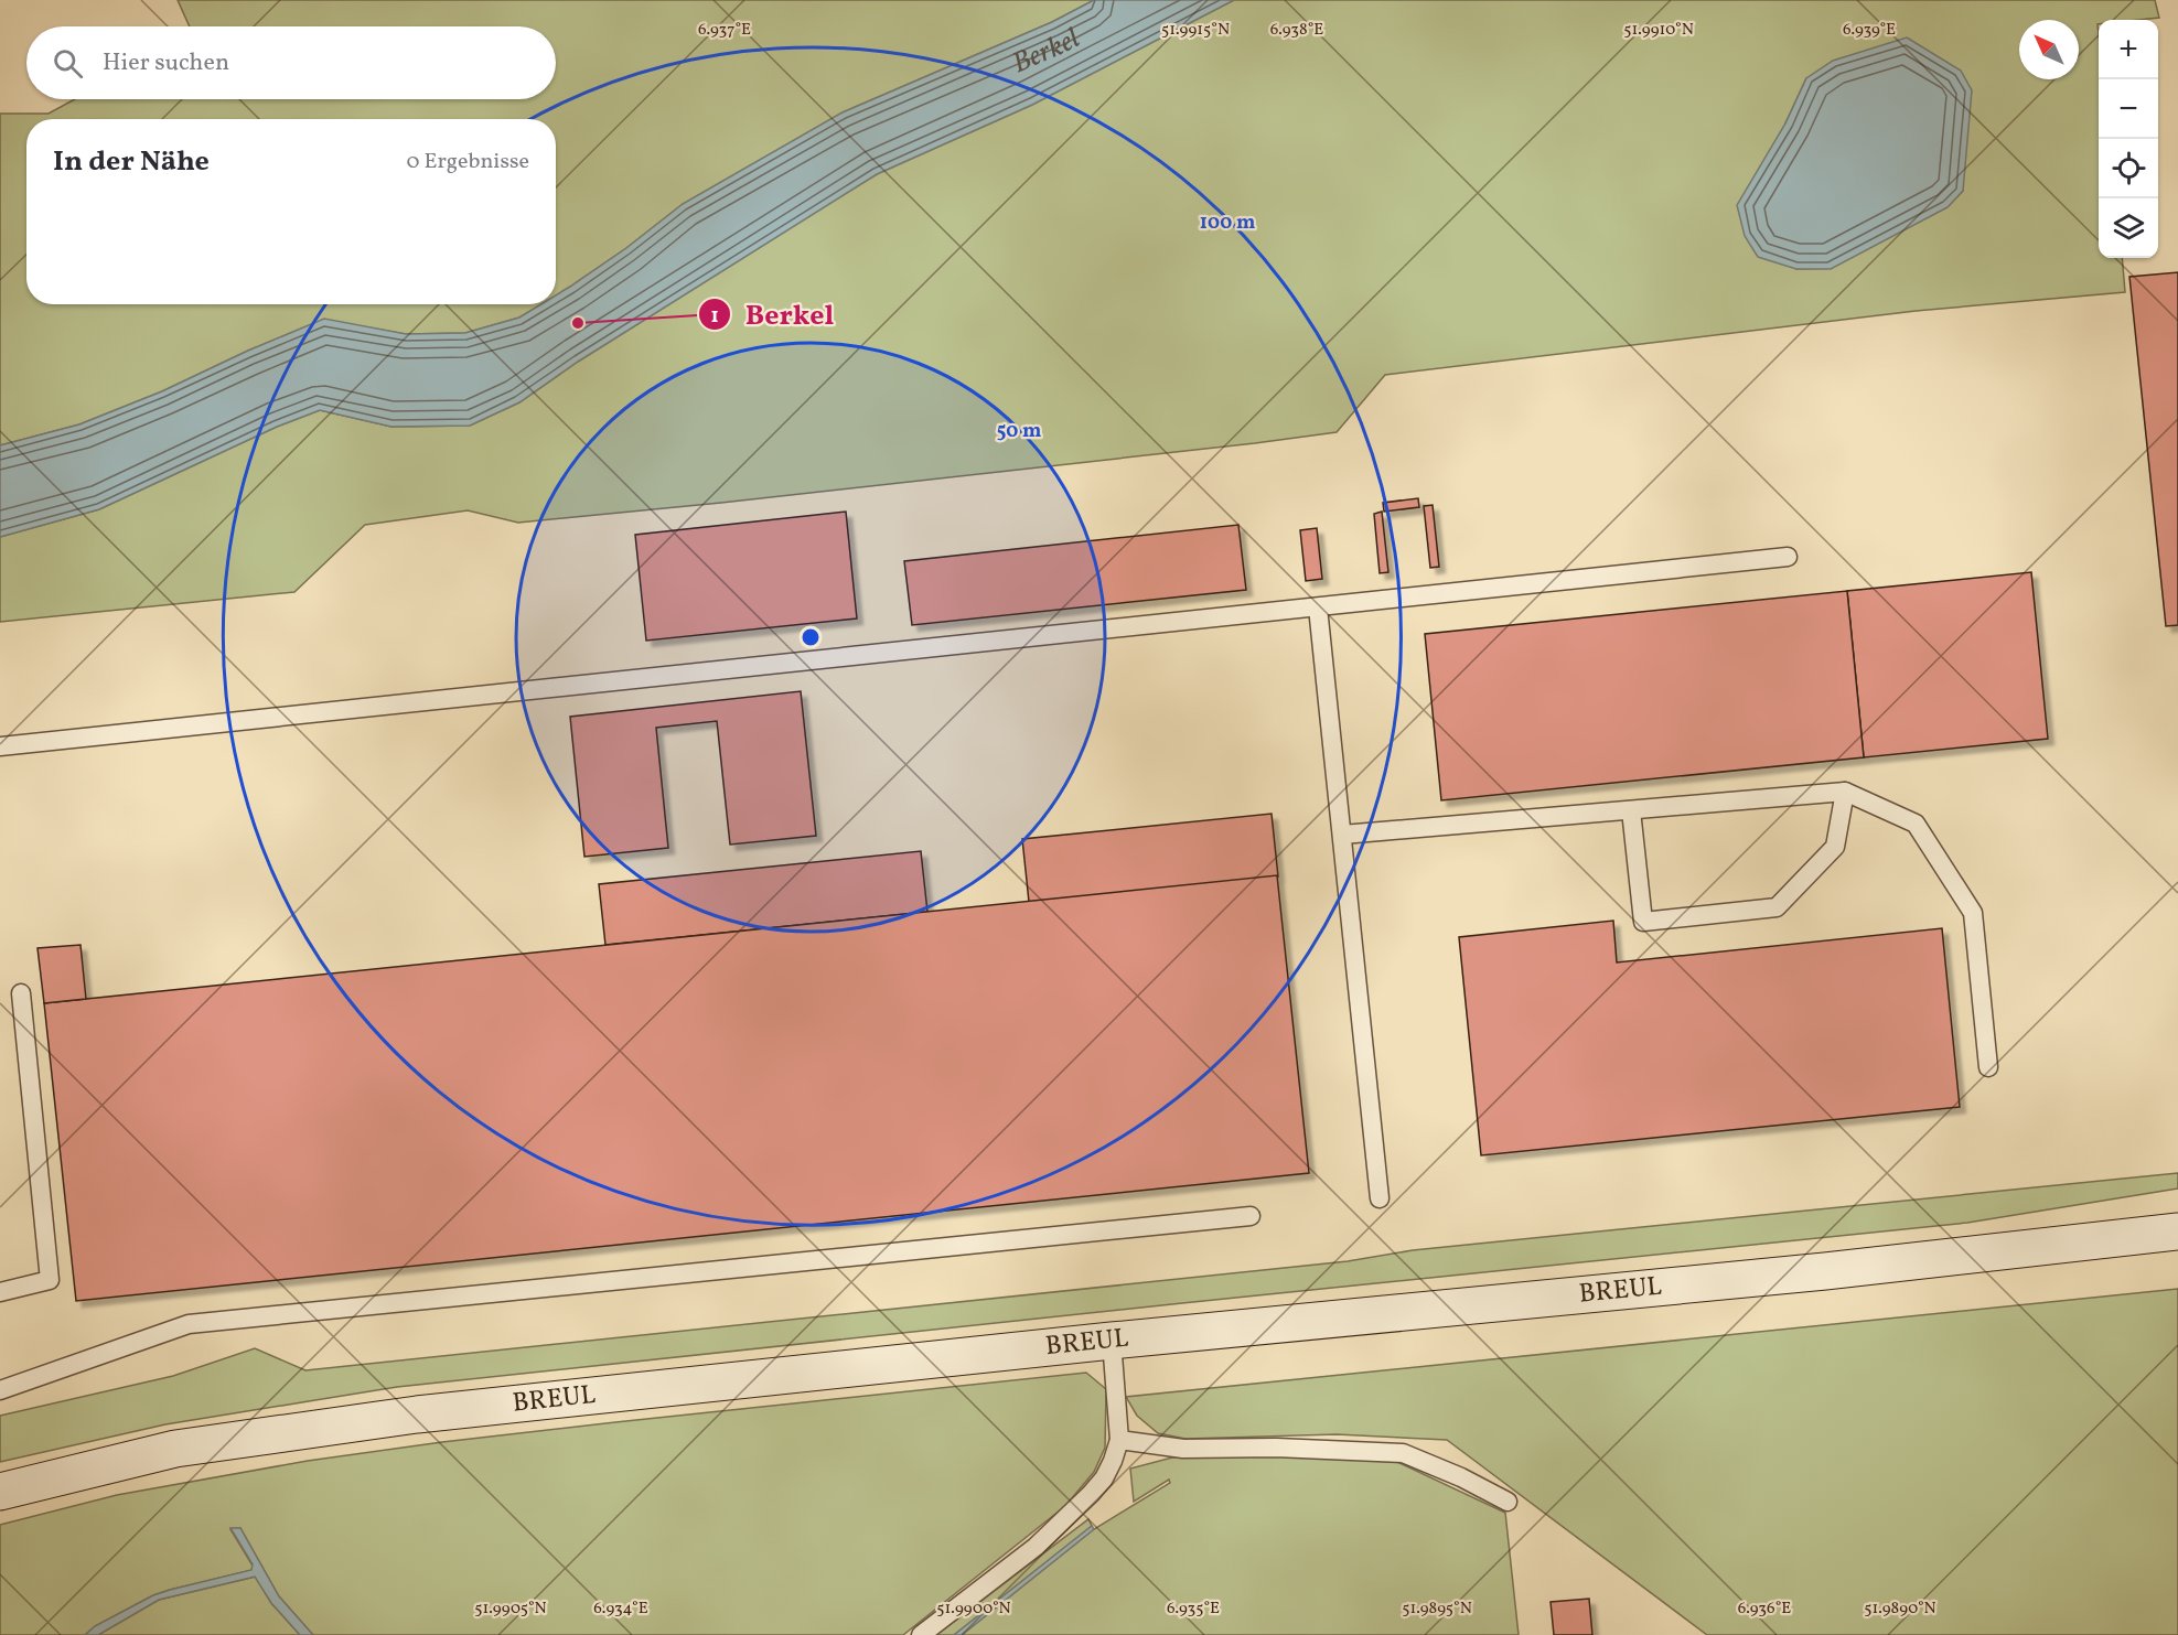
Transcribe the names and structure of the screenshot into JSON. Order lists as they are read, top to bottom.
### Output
{
  "streets": {
    "main road": ["BREUL"]
  },
  "water": ["Berkel"],
  "places": ["Berkel"],
  "north": "top left",
  "page": {
    "map_buttons": ["+", "−"],
    "search": "Hier suchen",
    "heading": ["In der Nähe", "0 Ergebnisse"]
  },
  "coordinates": [
    "6.937°E",
    "51.9915°N",
    "6.938°E",
    "51.9910°N",
    "6.939°E",
    "51.9905°N",
    "51.9895°N",
    "6.934°E",
    "51.9900°N",
    "6.935°E",
    "6.936°E",
    "51.9890°N"
  ],
  "rings": ["100 m", "50 m"]
}
